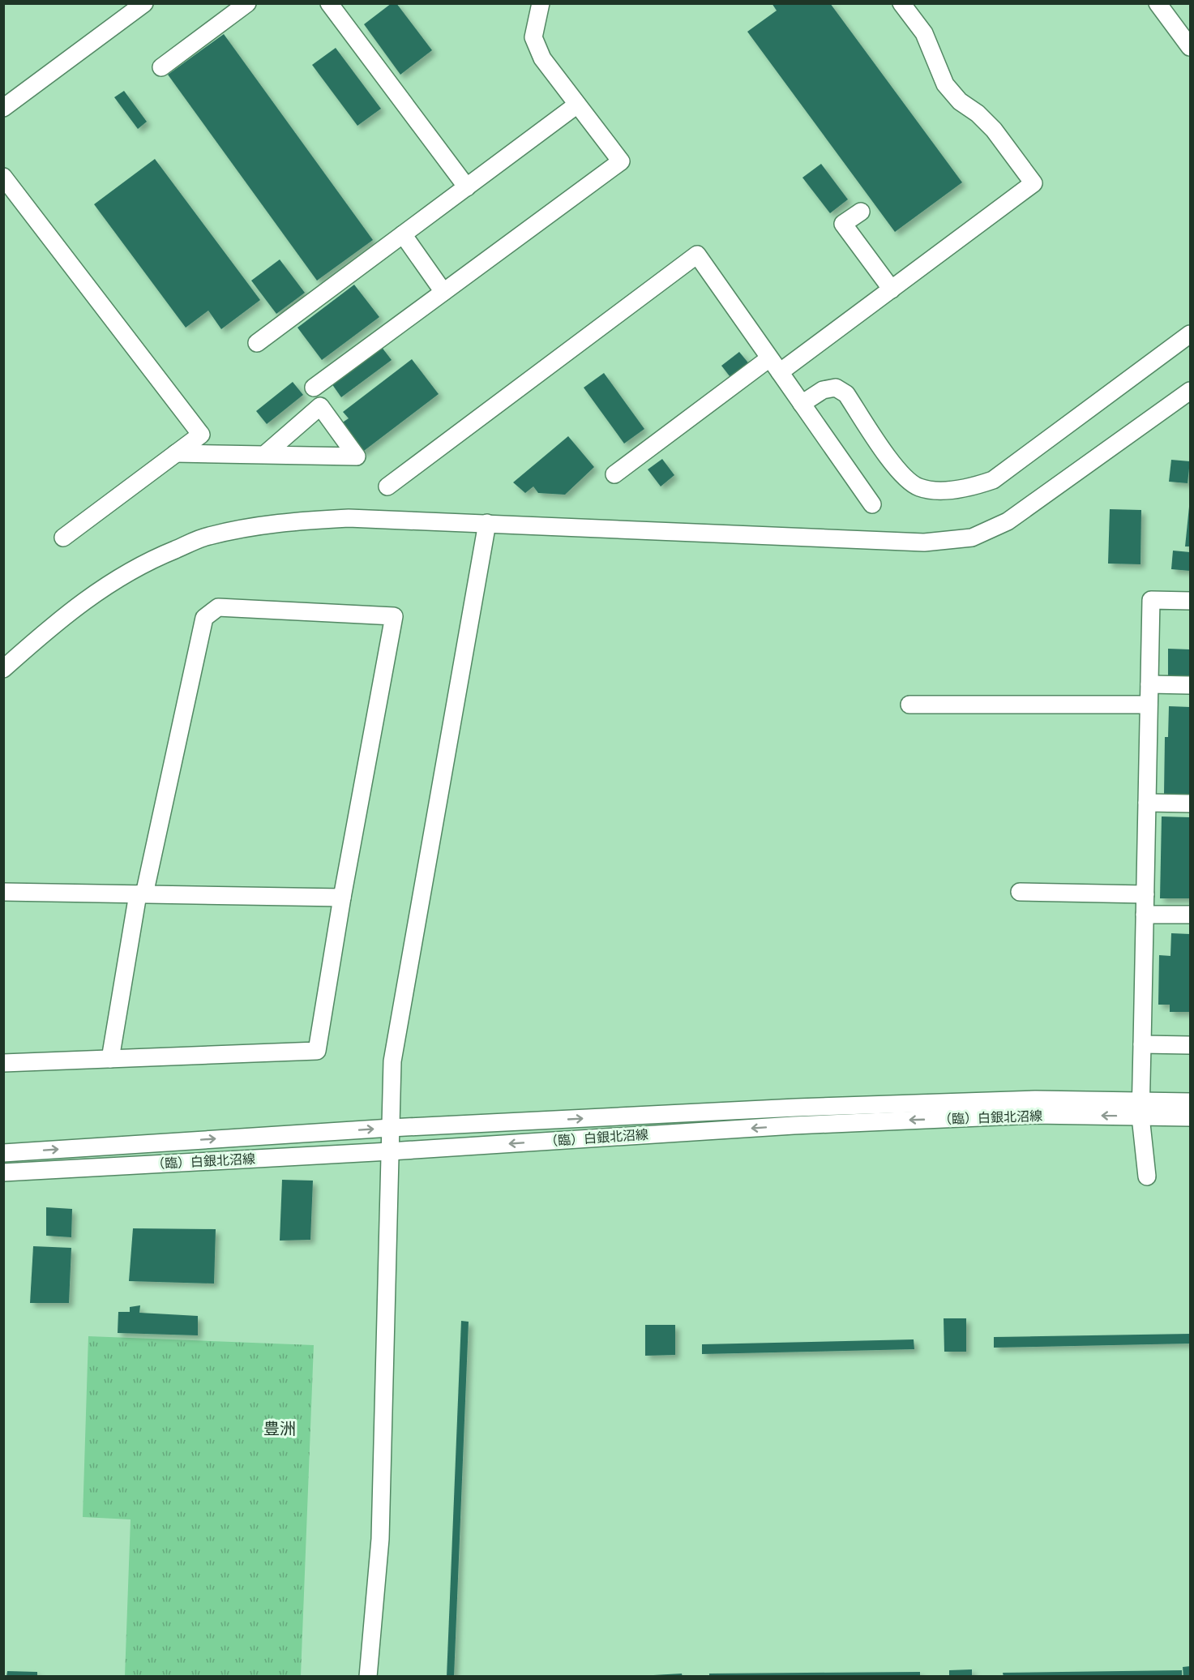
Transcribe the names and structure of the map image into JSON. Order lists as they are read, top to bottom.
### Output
{
  "streets": {
    "street": ["（臨）白銀北沼線"]
  },
  "districts": ["豊洲"]
}
